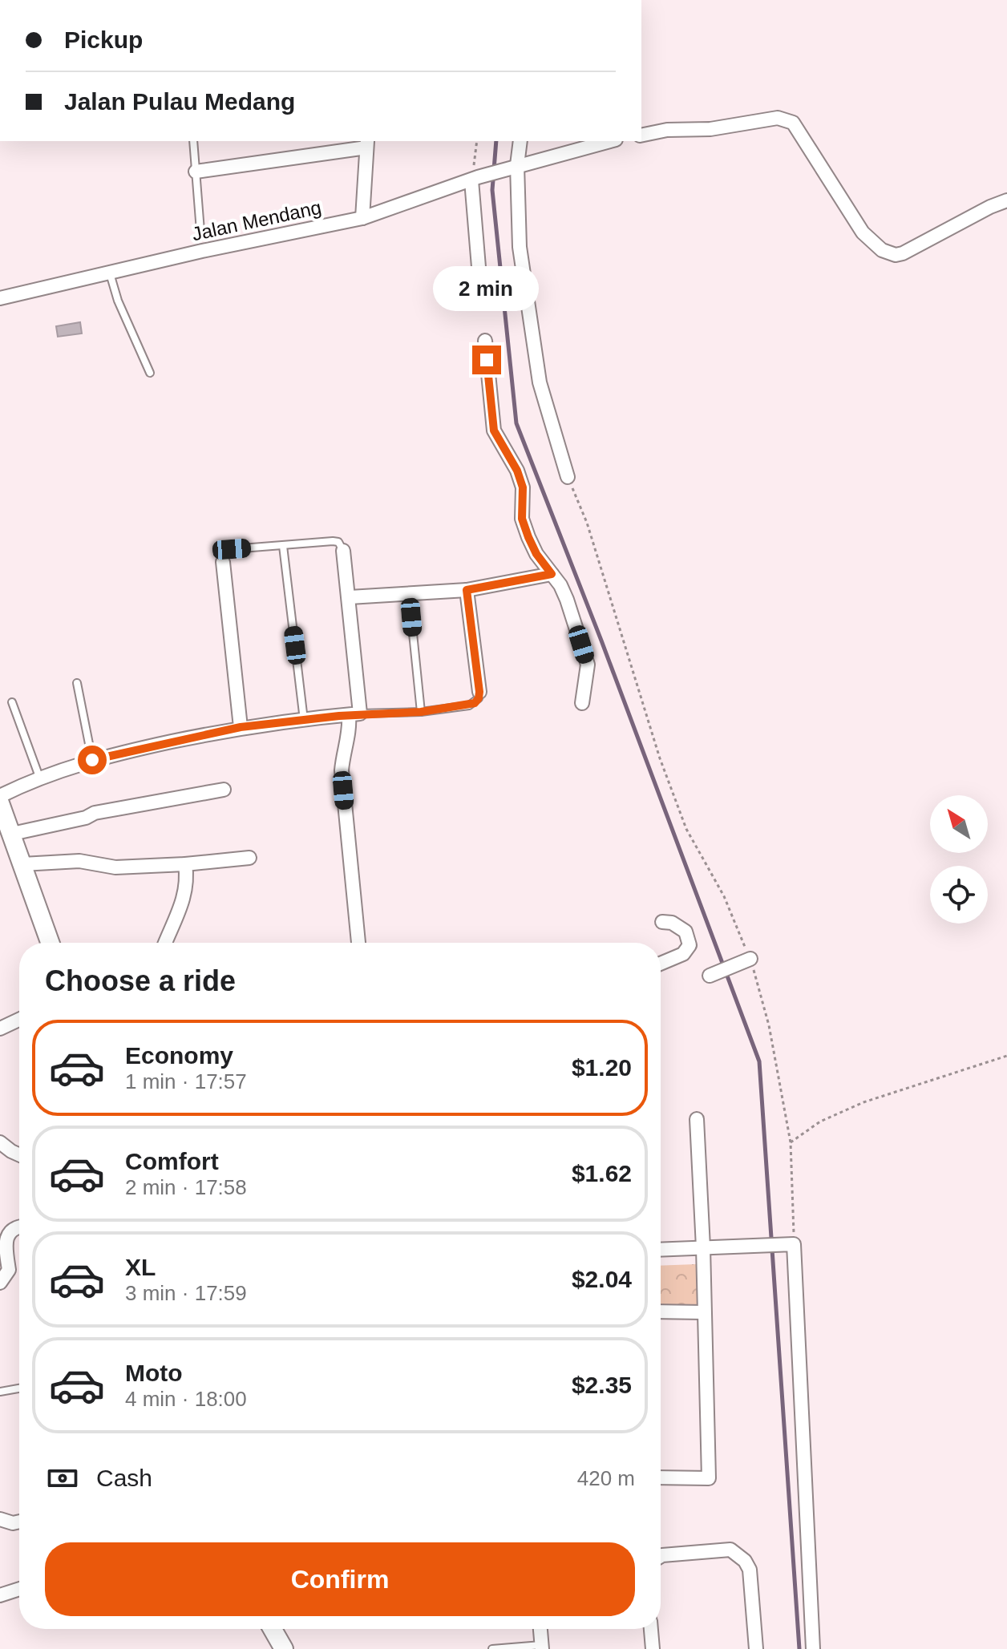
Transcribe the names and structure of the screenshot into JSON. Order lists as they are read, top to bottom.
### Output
{
  "streets": {
    "street": ["Jalan Mendang"]
  },
  "north": "top left",
  "page": {
    "banner": ["Pickup", "Jalan Pulau Medang"],
    "bubble": "2 min",
    "heading": "Choose a ride",
    "list": [
      {
        "name": "Economy",
        "note": "1 min · 17:57",
        "value": "$1.20"
      },
      {
        "name": "Comfort",
        "note": "2 min · 17:58",
        "value": "$1.62"
      },
      {
        "name": "XL",
        "note": "3 min · 17:59",
        "value": "$2.04"
      },
      {
        "name": "Moto",
        "note": "4 min · 18:00",
        "value": "$2.35"
      }
    ],
    "pay": ["Cash", "420 m"],
    "buttons": "Confirm"
  }
}
